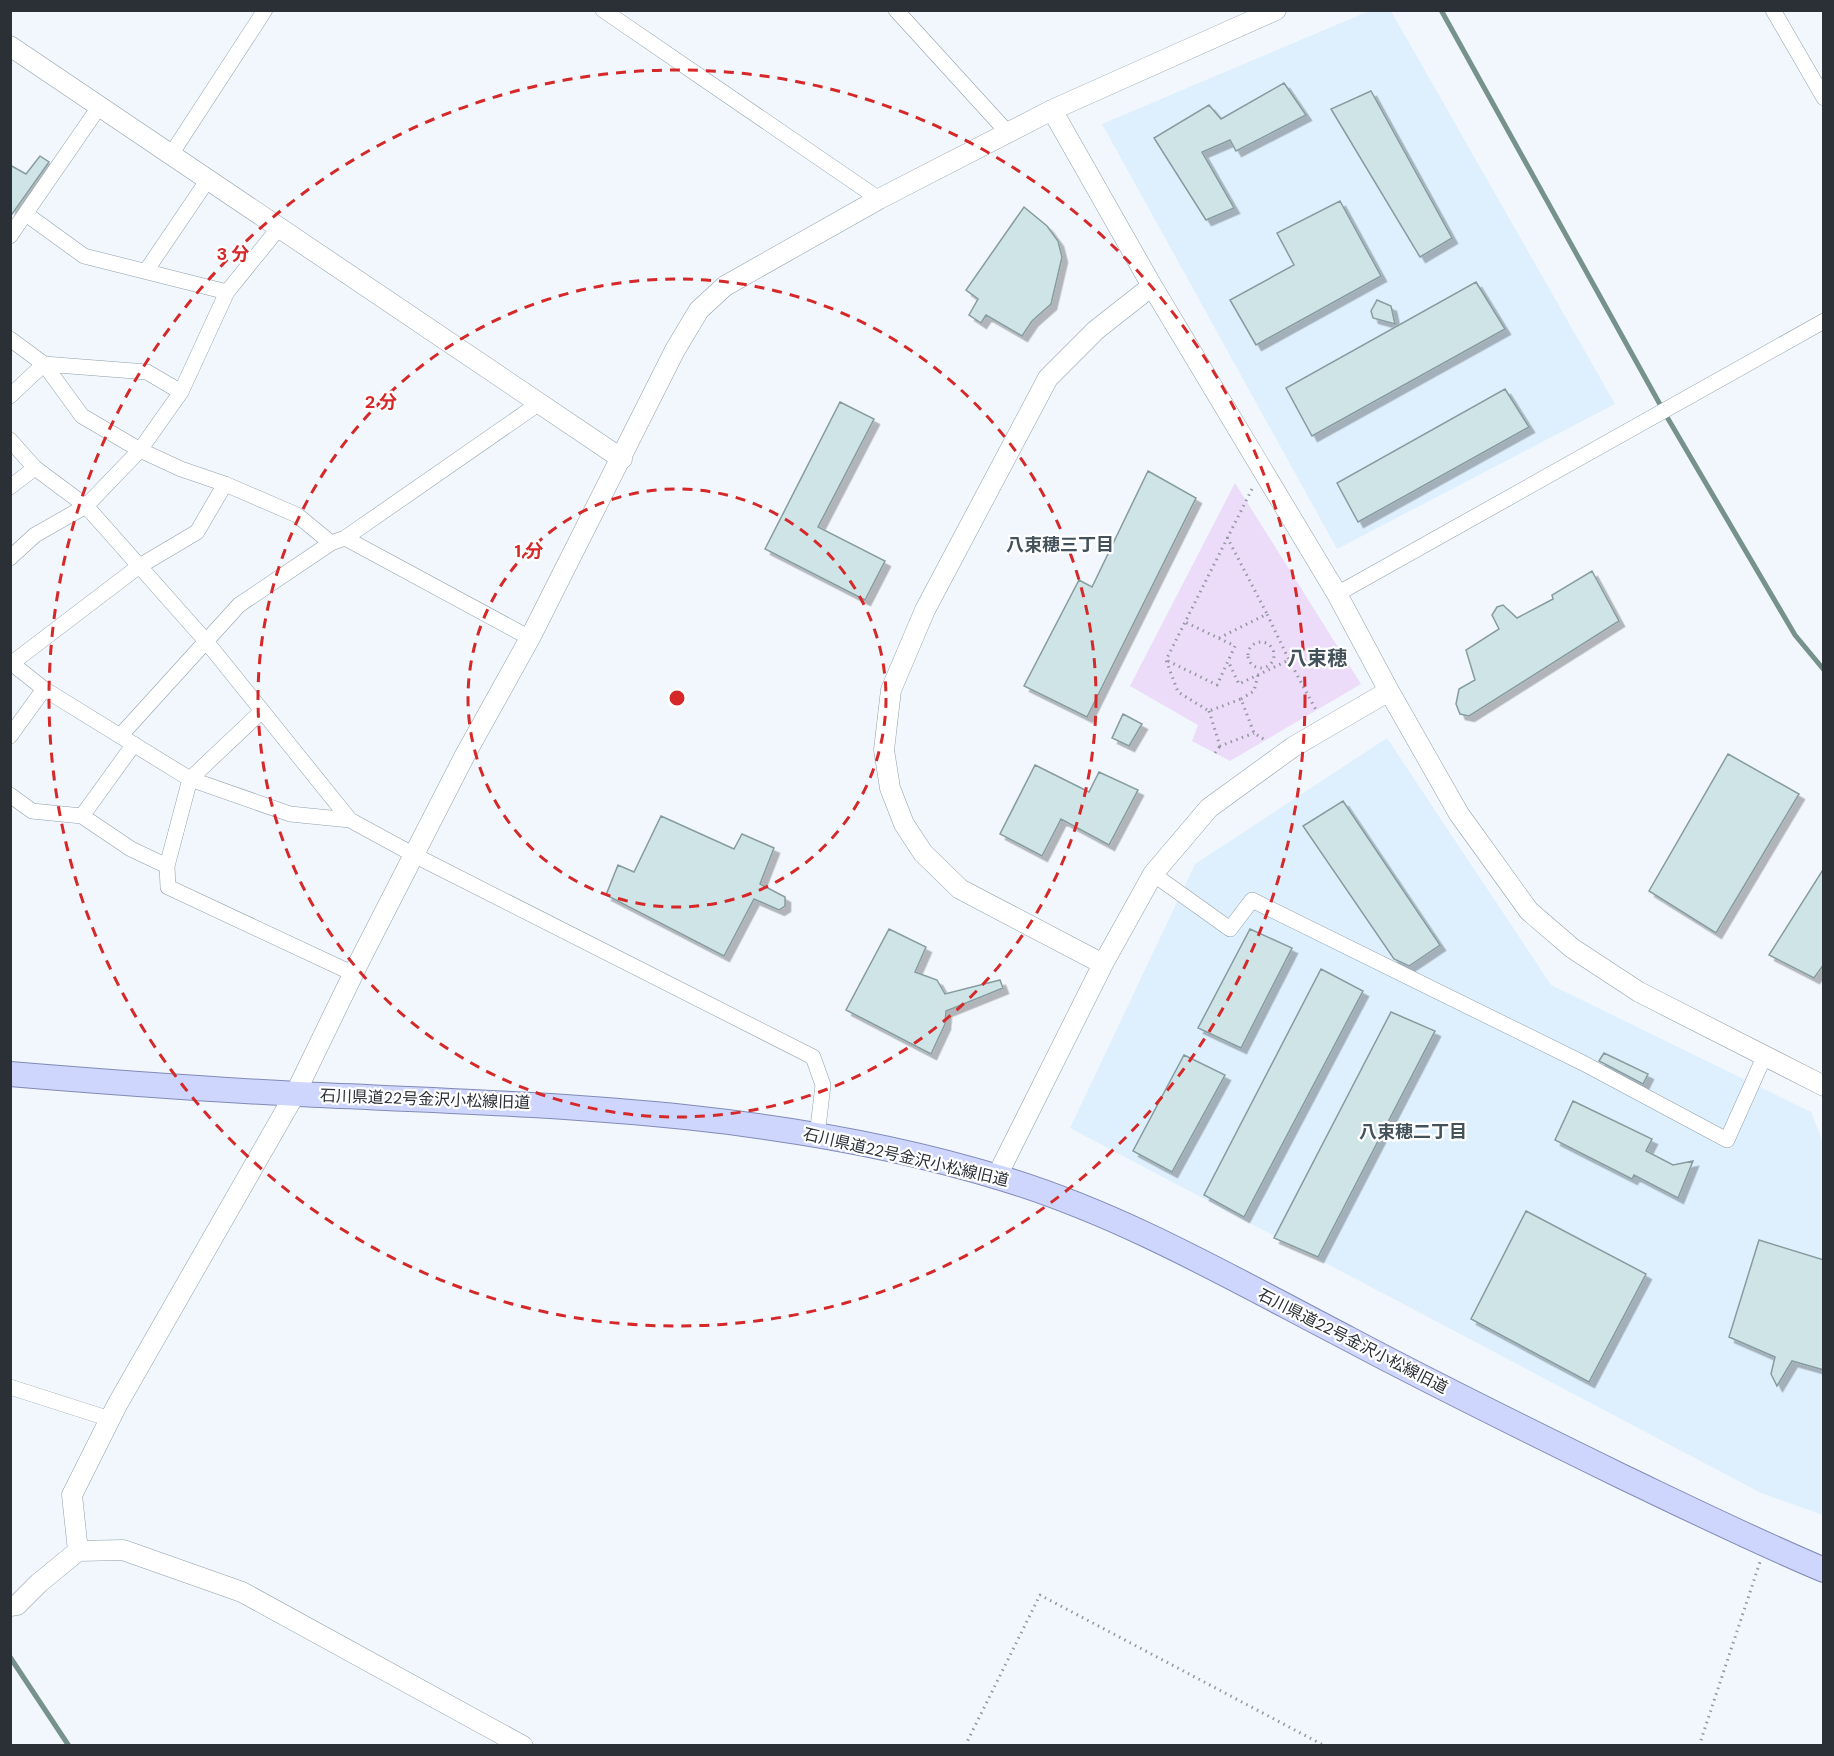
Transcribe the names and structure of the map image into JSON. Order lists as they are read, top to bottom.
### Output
{
  "streets": {
    "main road": ["石川県道22号金沢小松線旧道"]
  },
  "districts": ["八束穂三丁目", "八束穂", "八束穂二丁目"],
  "rings": ["3 分", "2 分", "1 分"]
}
